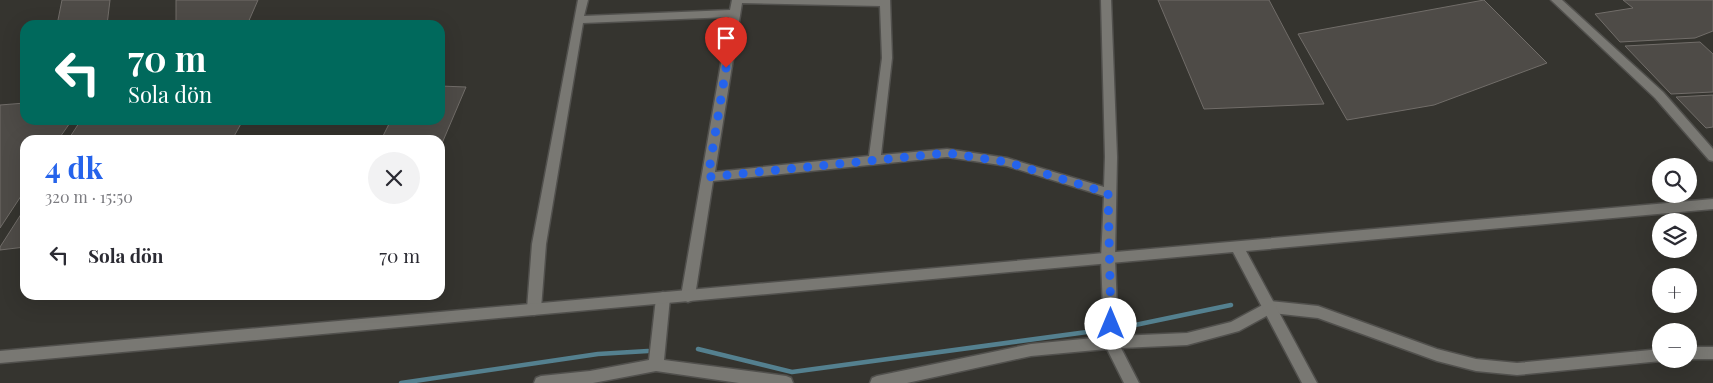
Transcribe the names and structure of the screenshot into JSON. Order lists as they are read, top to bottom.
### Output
{
  "page": {
    "turn": ["70 m", "Sola dön"],
    "heading": ["4 dk", "320 m · 15:50"],
    "map_buttons": ["+", "−"],
    "list": [
      {
        "name": "Sola dön",
        "value": "70 m"
      }
    ]
  }
}
